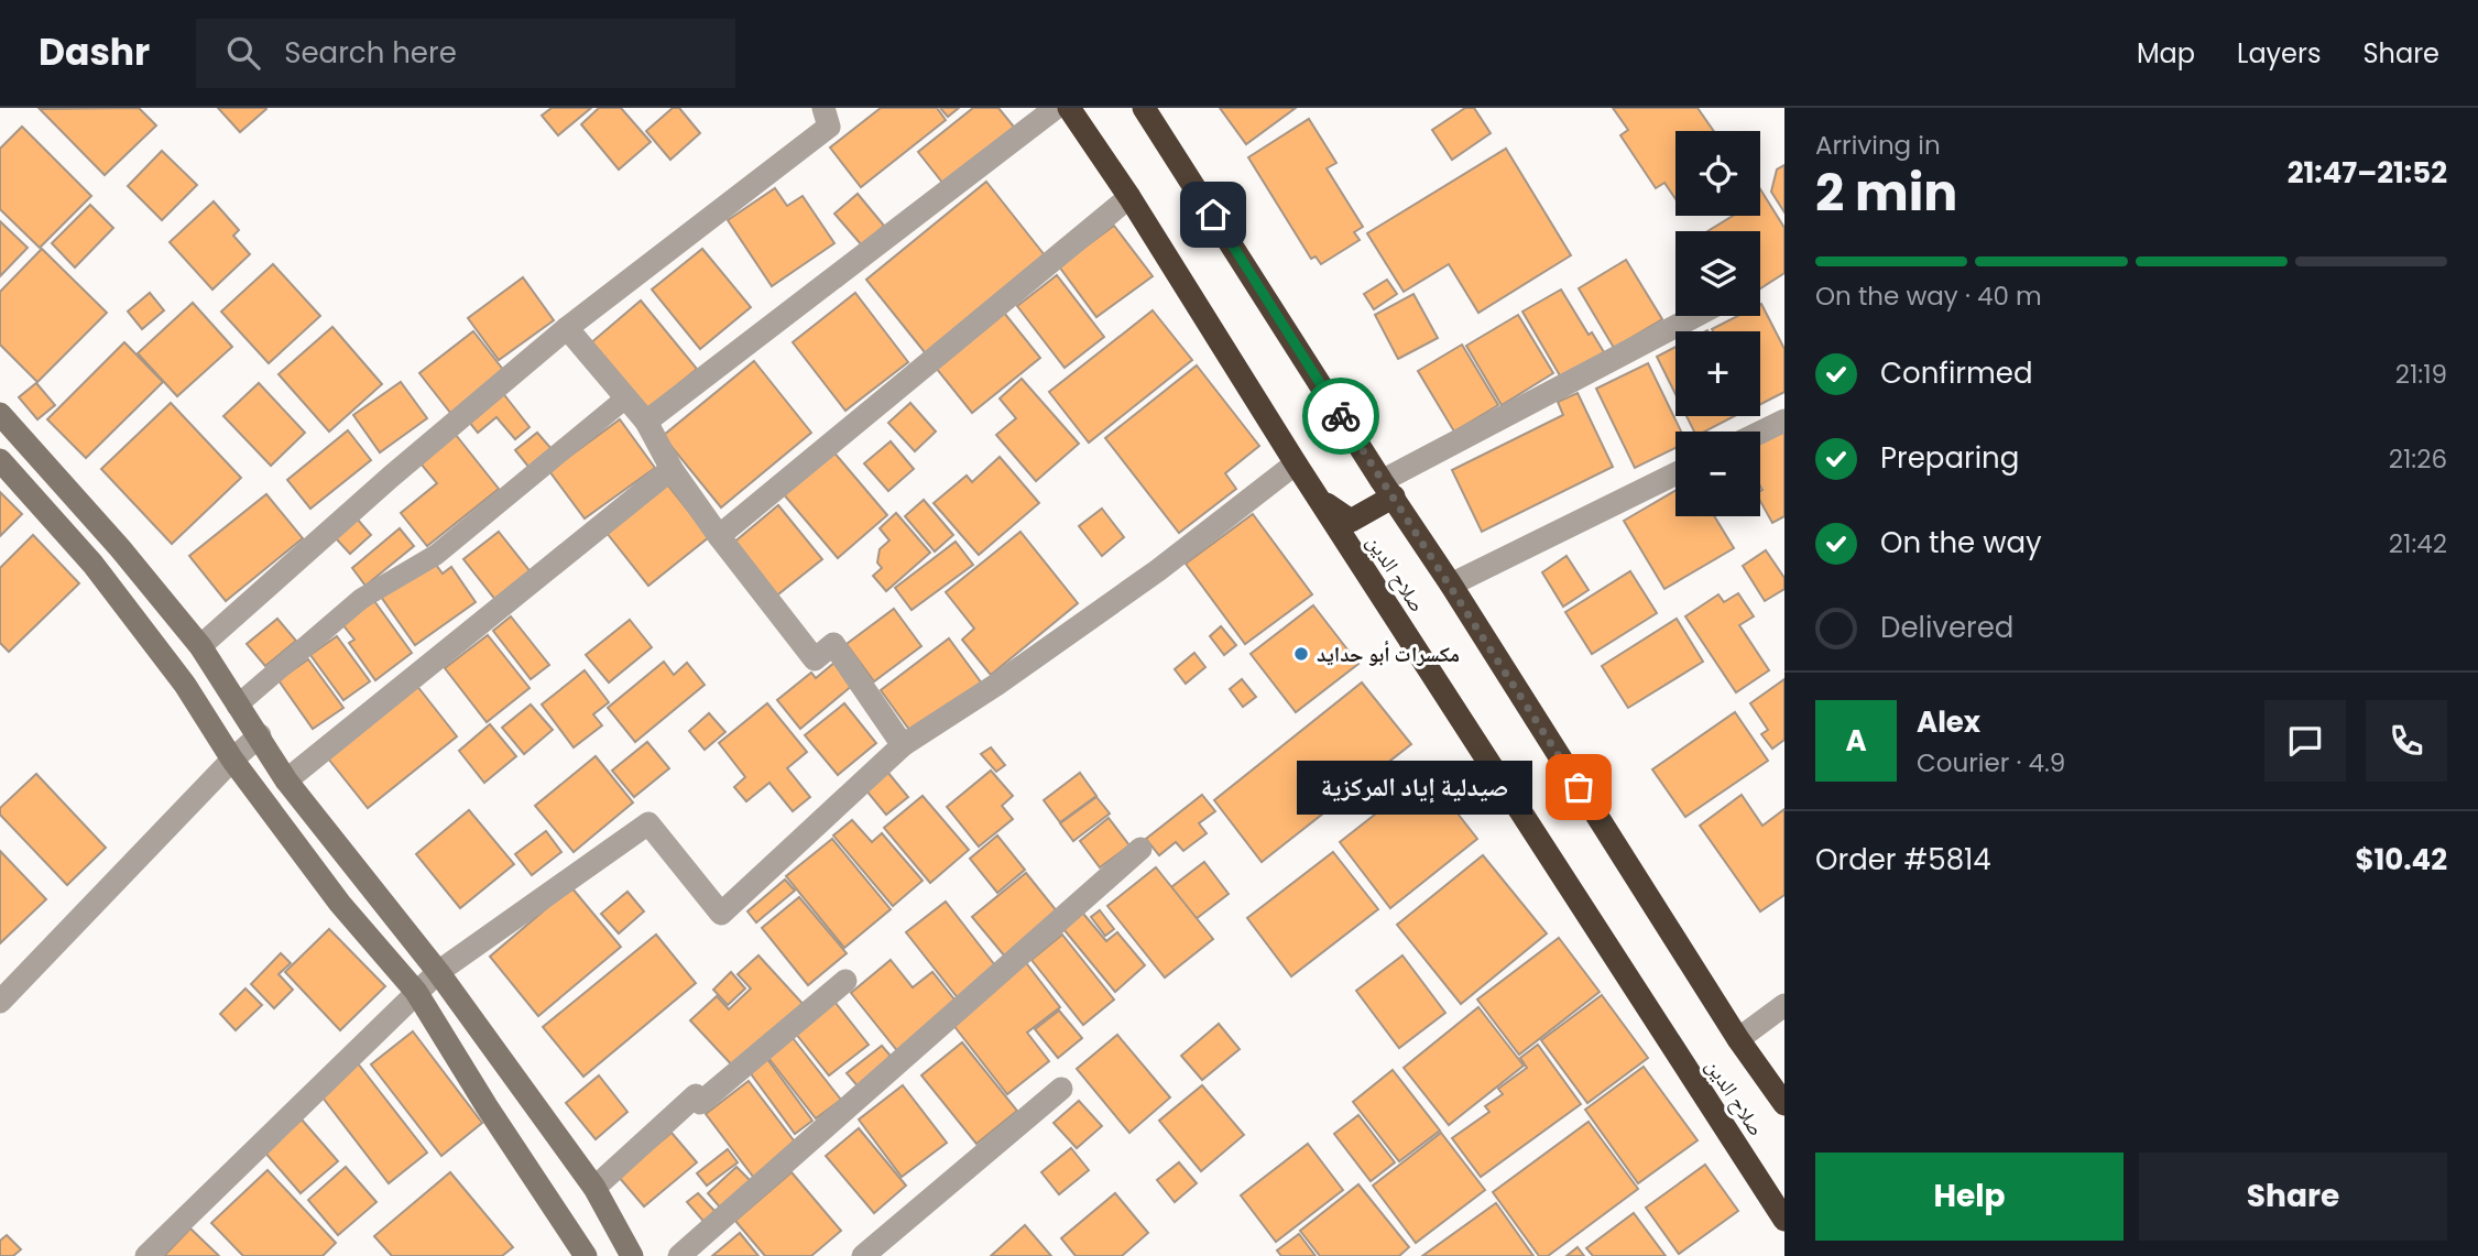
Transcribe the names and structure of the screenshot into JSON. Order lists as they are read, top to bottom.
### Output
{
  "streets": {
    "highway": ["صلاح الدين"]
  },
  "places": ["مكسرات أبو حدايد", "صيدلية إياد المركزية"],
  "page": {
    "header": "Dashr",
    "search": "Search here",
    "nav": ["Map", "Layers", "Share"],
    "heading": ["2 min", "Arriving in", "21:47–21:52"],
    "panel": [
      "Alex",
      "Courier · 4.9",
      "Order #5814",
      "$10.42"
    ],
    "map_buttons": ["+", "−"],
    "bar": "On the way · 40 m",
    "list": [
      ["Confirmed", "21:19"],
      ["Preparing", "21:26"],
      ["On the way", "21:42"],
      "Delivered"
    ],
    "round": "A",
    "bubble": "صيدلية إياد المركزية",
    "buttons": ["Help", "Share"]
  }
}
